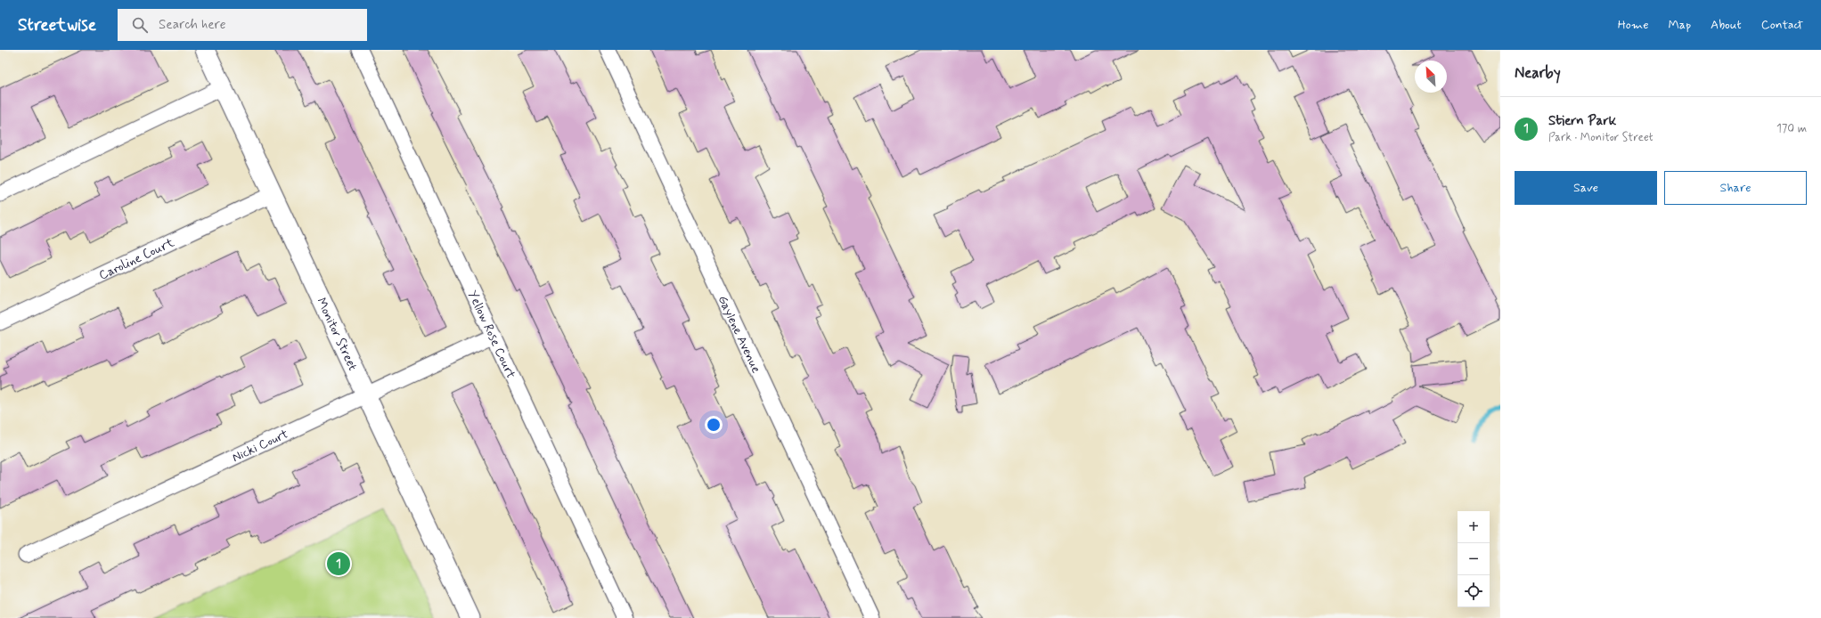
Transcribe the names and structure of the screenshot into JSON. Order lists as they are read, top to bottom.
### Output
{
  "streets": {
    "street": [
      "Caroline Court",
      "Monitor Street",
      "Yellow Rose Court",
      "Gaylene Avenue",
      "Nicki Court"
    ]
  },
  "crossings": [
    ["Caroline Court", "Monitor Street"],
    ["Monitor Street", "Nicki Court"],
    ["Yellow Rose Court", "Nicki Court"]
  ],
  "north": "top left",
  "page": {
    "header": "Streetwise",
    "search": "Search here",
    "nav": [
      "Home",
      "Map",
      "About",
      "Contact"
    ],
    "heading": "Nearby",
    "list": [
      {
        "mark": "1",
        "name": "Stiern Park",
        "note": "Park · Monitor Street",
        "value": "170 m"
      }
    ],
    "buttons": ["Save", "Share"],
    "map_buttons": ["+", "−"],
    "pins": "1"
  }
}
